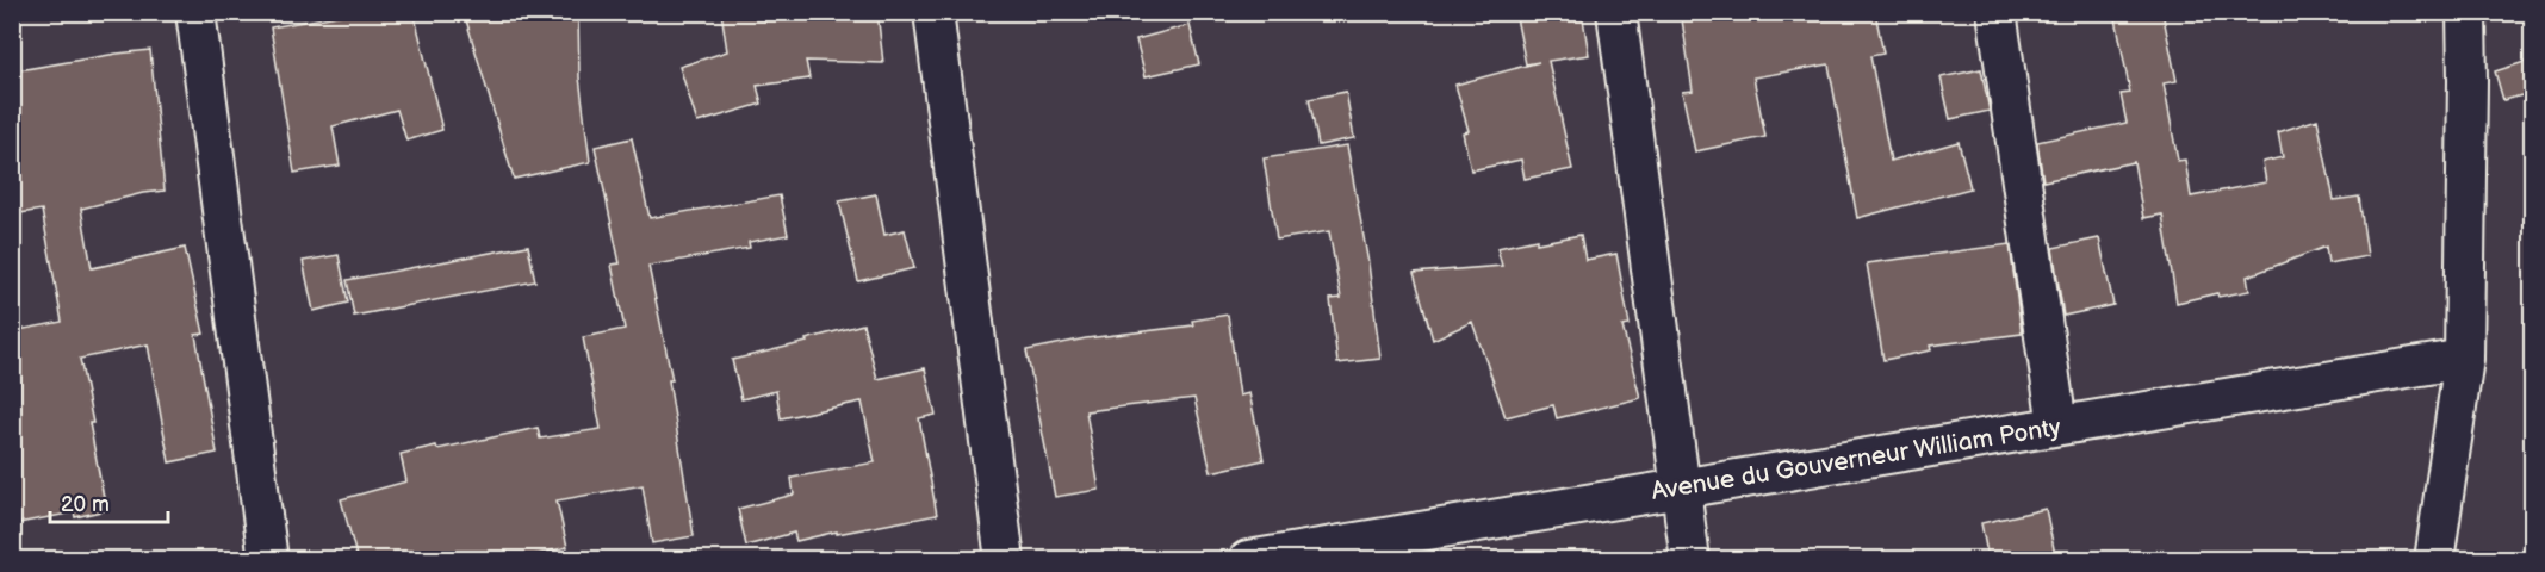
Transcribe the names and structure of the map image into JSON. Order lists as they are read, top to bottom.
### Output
{
  "streets": {
    "street": ["Avenue du Gouverneur William Ponty"]
  },
  "scale_bar": "20 m"
}
